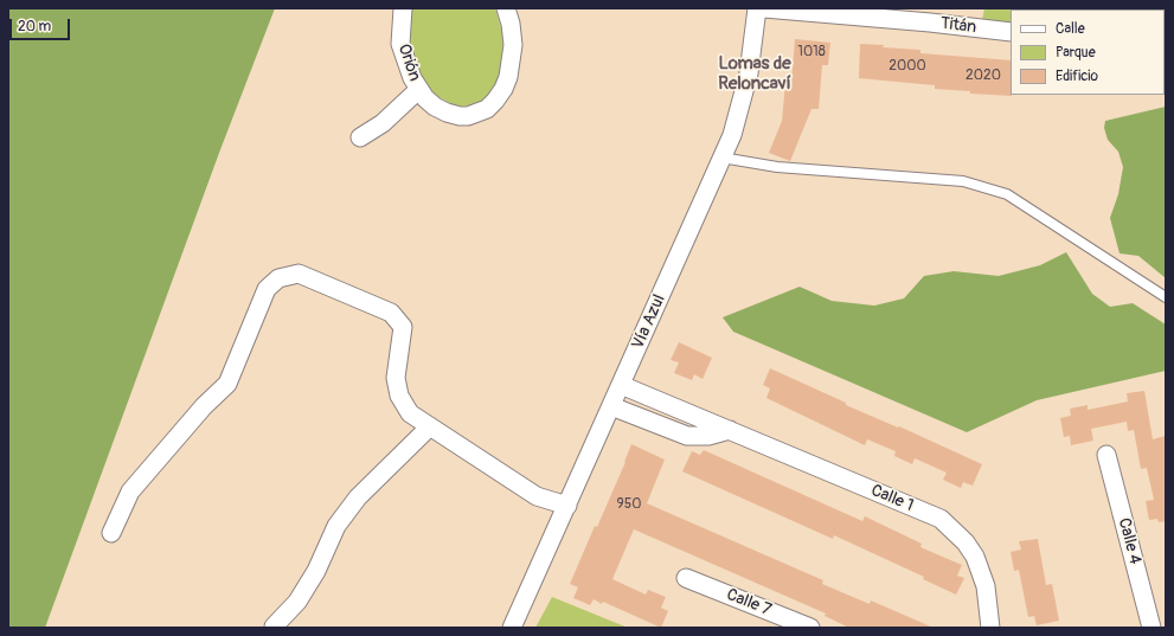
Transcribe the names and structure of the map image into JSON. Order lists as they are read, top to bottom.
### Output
{
  "streets": {
    "street": [
      "Titán",
      "Orión",
      "Vía Azul",
      "Calle 1",
      "Calle 4",
      "Calle 7"
    ]
  },
  "crossings": [
    ["Vía Azul", "Calle 1"]
  ],
  "districts": ["Lomas de Reloncaví"],
  "house_numbers": [
    "1018",
    "2000",
    "2020",
    "950"
  ],
  "legend": ["Calle", "Parque", "Edificio"],
  "scale_bar": "20 m"
}
